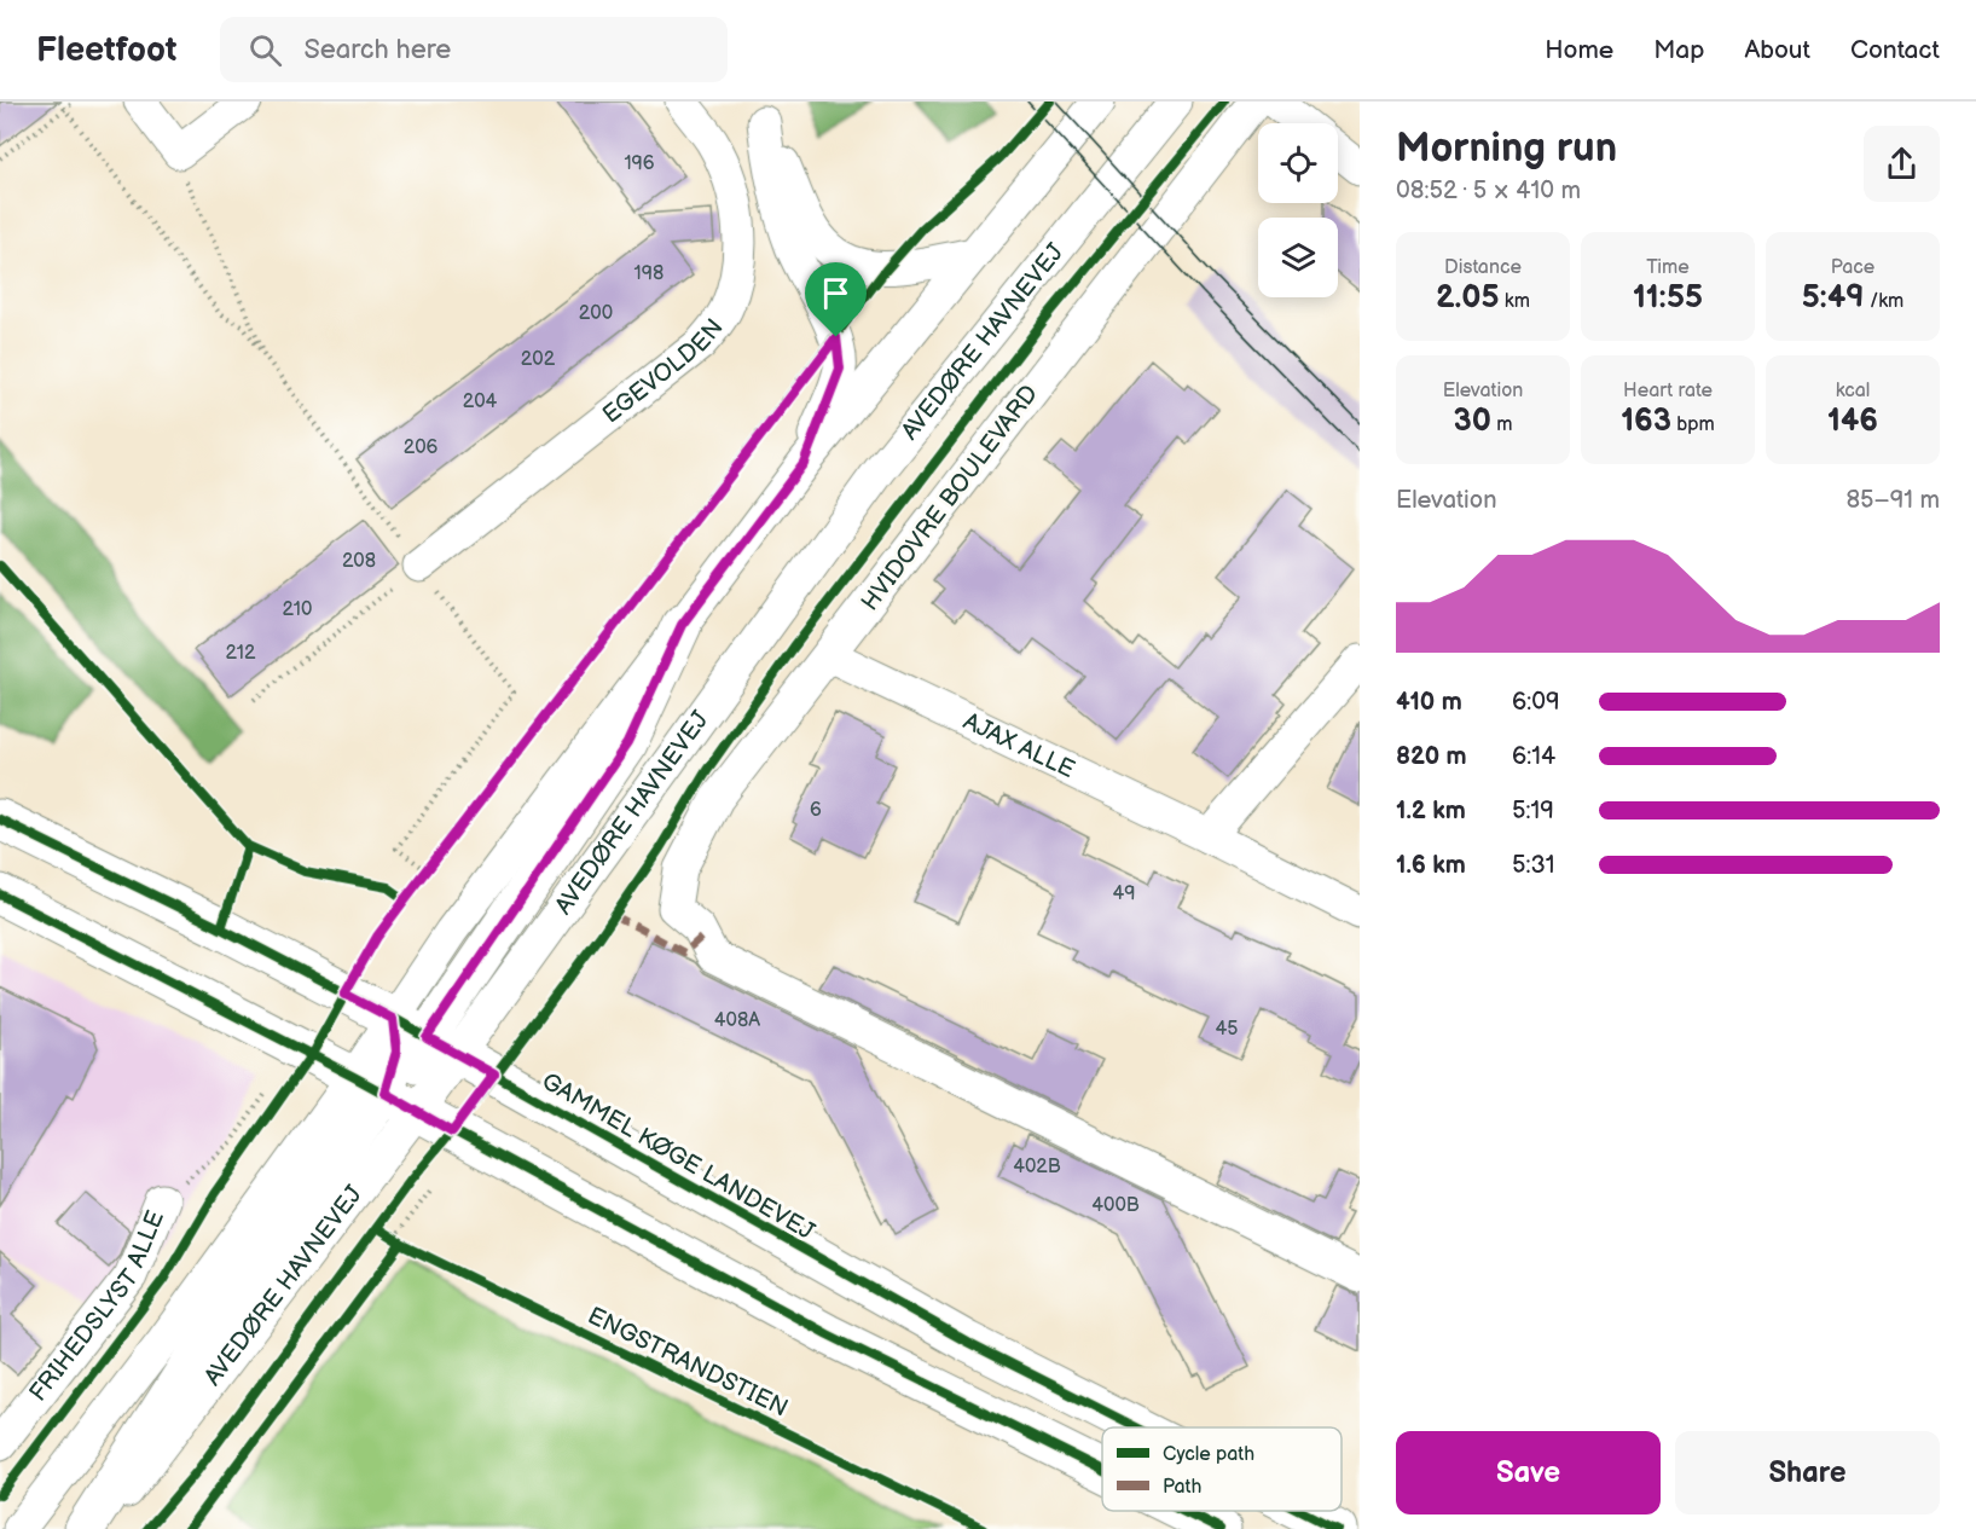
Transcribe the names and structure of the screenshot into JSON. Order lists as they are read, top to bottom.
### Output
{
  "streets": {
    "main road": ["GAMMEL KØGE LANDEVEJ"],
    "street": [
      "AVEDØRE HAVNEVEJ",
      "EGEVOLDEN",
      "HVIDOVRE BOULEVARD",
      "AJAX ALLE",
      "FRIHEDSLYST ALLE"
    ],
    "cycle path": ["ENGSTRANDSTIEN"]
  },
  "crossings": [
    ["AVEDØRE HAVNEVEJ", "GAMMEL KØGE LANDEVEJ"],
    ["HVIDOVRE BOULEVARD", "AJAX ALLE"]
  ],
  "house_numbers": [
    "196",
    "198",
    "200",
    "202",
    "204",
    "206",
    "208",
    "210",
    "212",
    "6",
    "49",
    "408A",
    "45",
    "402B",
    "400B"
  ],
  "legend": ["Cycle path", "Path"],
  "page": {
    "header": "Fleetfoot",
    "search": "Search here",
    "nav": [
      "Home",
      "Map",
      "About",
      "Contact"
    ],
    "heading": ["Morning run", "08:52 · 5 × 410 m"],
    "stats": [
      ["Distance", "2.05 km"],
      ["Time", "11:55"],
      ["Pace", "5:49 /km"],
      ["Elevation", "30 m"],
      ["Heart rate", "163 bpm"],
      ["kcal", "146"]
    ],
    "chart": ["Elevation", "85–91 m"],
    "list": [
      {
        "name": "410 m",
        "note": "6:09"
      },
      {
        "name": "820 m",
        "note": "6:14"
      },
      {
        "name": "1.2 km",
        "note": "5:19"
      },
      {
        "name": "1.6 km",
        "note": "5:31"
      }
    ],
    "buttons": ["Save", "Share"]
  }
}
